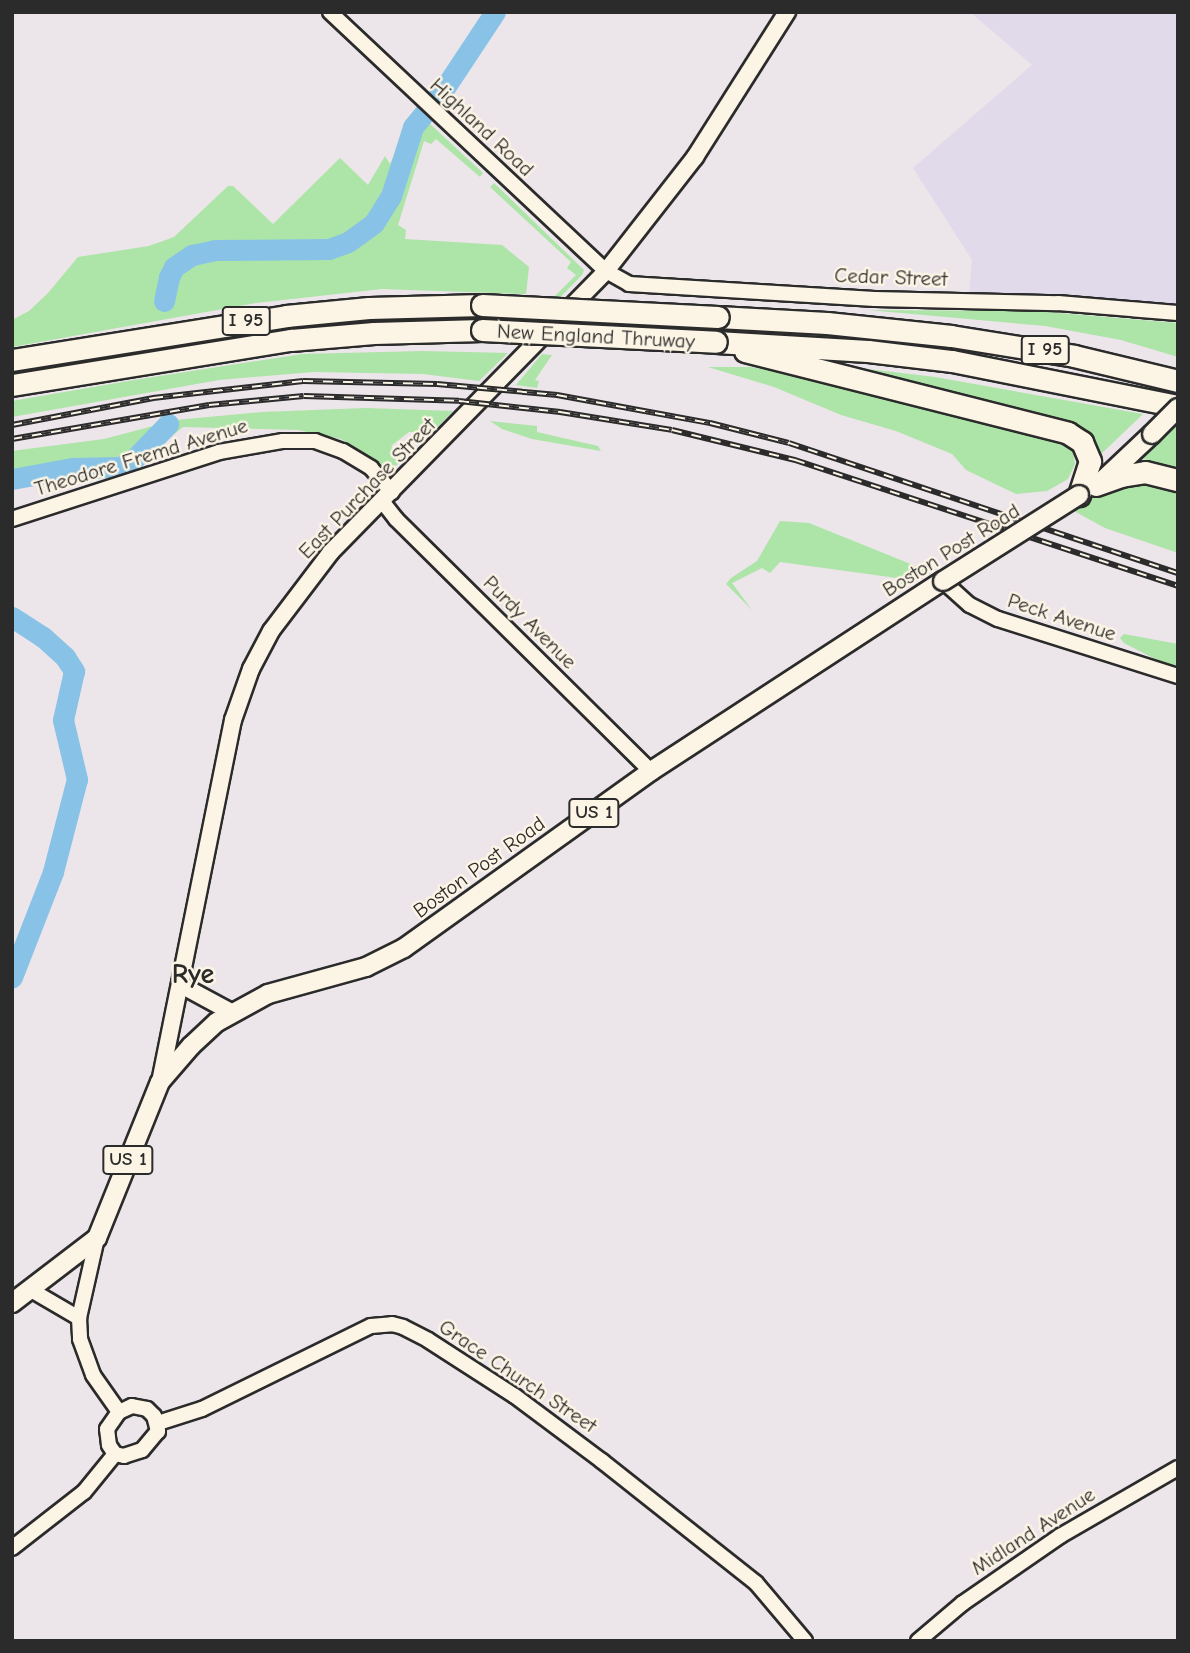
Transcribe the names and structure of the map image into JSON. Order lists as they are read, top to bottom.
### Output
{
  "streets": {
    "highway": ["I 95", "New England Thruway"],
    "main road": ["East Purchase Street", "Boston Post Road", "US 1"],
    "street": [
      "Highland Road",
      "Cedar Street",
      "Theodore Fremd Avenue",
      "Peck Avenue",
      "Purdy Avenue",
      "Grace Church Street",
      "Midland Avenue"
    ]
  },
  "crossings": [
    ["Highland Road", "Cedar Street"],
    ["Highland Road", "East Purchase Street"],
    ["Cedar Street", "East Purchase Street"],
    ["New England Thruway", "Boston Post Road"],
    ["Theodore Fremd Avenue", "East Purchase Street"],
    ["Theodore Fremd Avenue", "Purdy Avenue"],
    ["East Purchase Street", "Boston Post Road"],
    ["East Purchase Street", "Purdy Avenue"],
    ["Boston Post Road", "Peck Avenue"],
    ["Boston Post Road", "Purdy Avenue"]
  ],
  "districts": ["Rye"]
}
